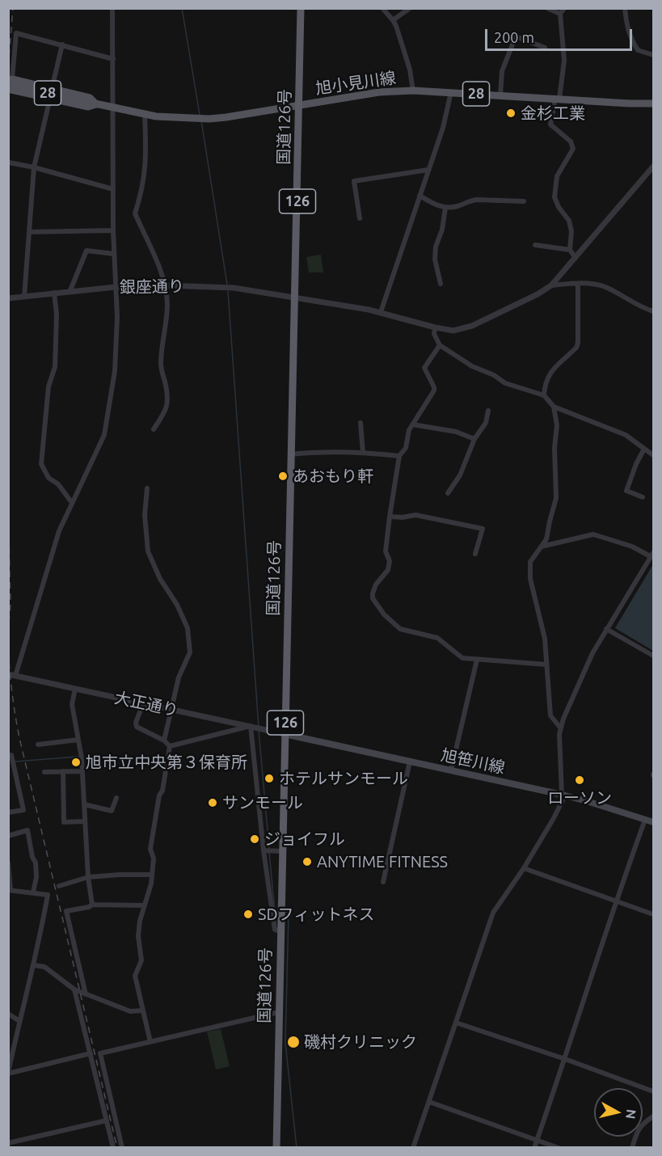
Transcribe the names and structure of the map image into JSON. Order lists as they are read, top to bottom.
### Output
{
  "streets": {
    "highway": ["国道126号", "126"],
    "main road": ["旭小見川線", "28", "旭笹川線"],
    "street": ["銀座通り", "大正通り"]
  },
  "crossings": [
    ["旭小見川線", "国道126号"],
    ["国道126号", "銀座通り"],
    ["国道126号", "大正通り"],
    ["国道126号", "旭笹川線"],
    ["大正通り", "旭笹川線"]
  ],
  "places": [
    "金杉工業",
    "あおもり軒",
    "旭市立中央第３保育所",
    "ホテルサンモール",
    "ローソン",
    "サンモール",
    "ジョイフル",
    "ANYTIME FITNESS",
    "SDフィットネス",
    "磯村クリニック"
  ],
  "scale_bar": "200 m",
  "north": "right"
}
